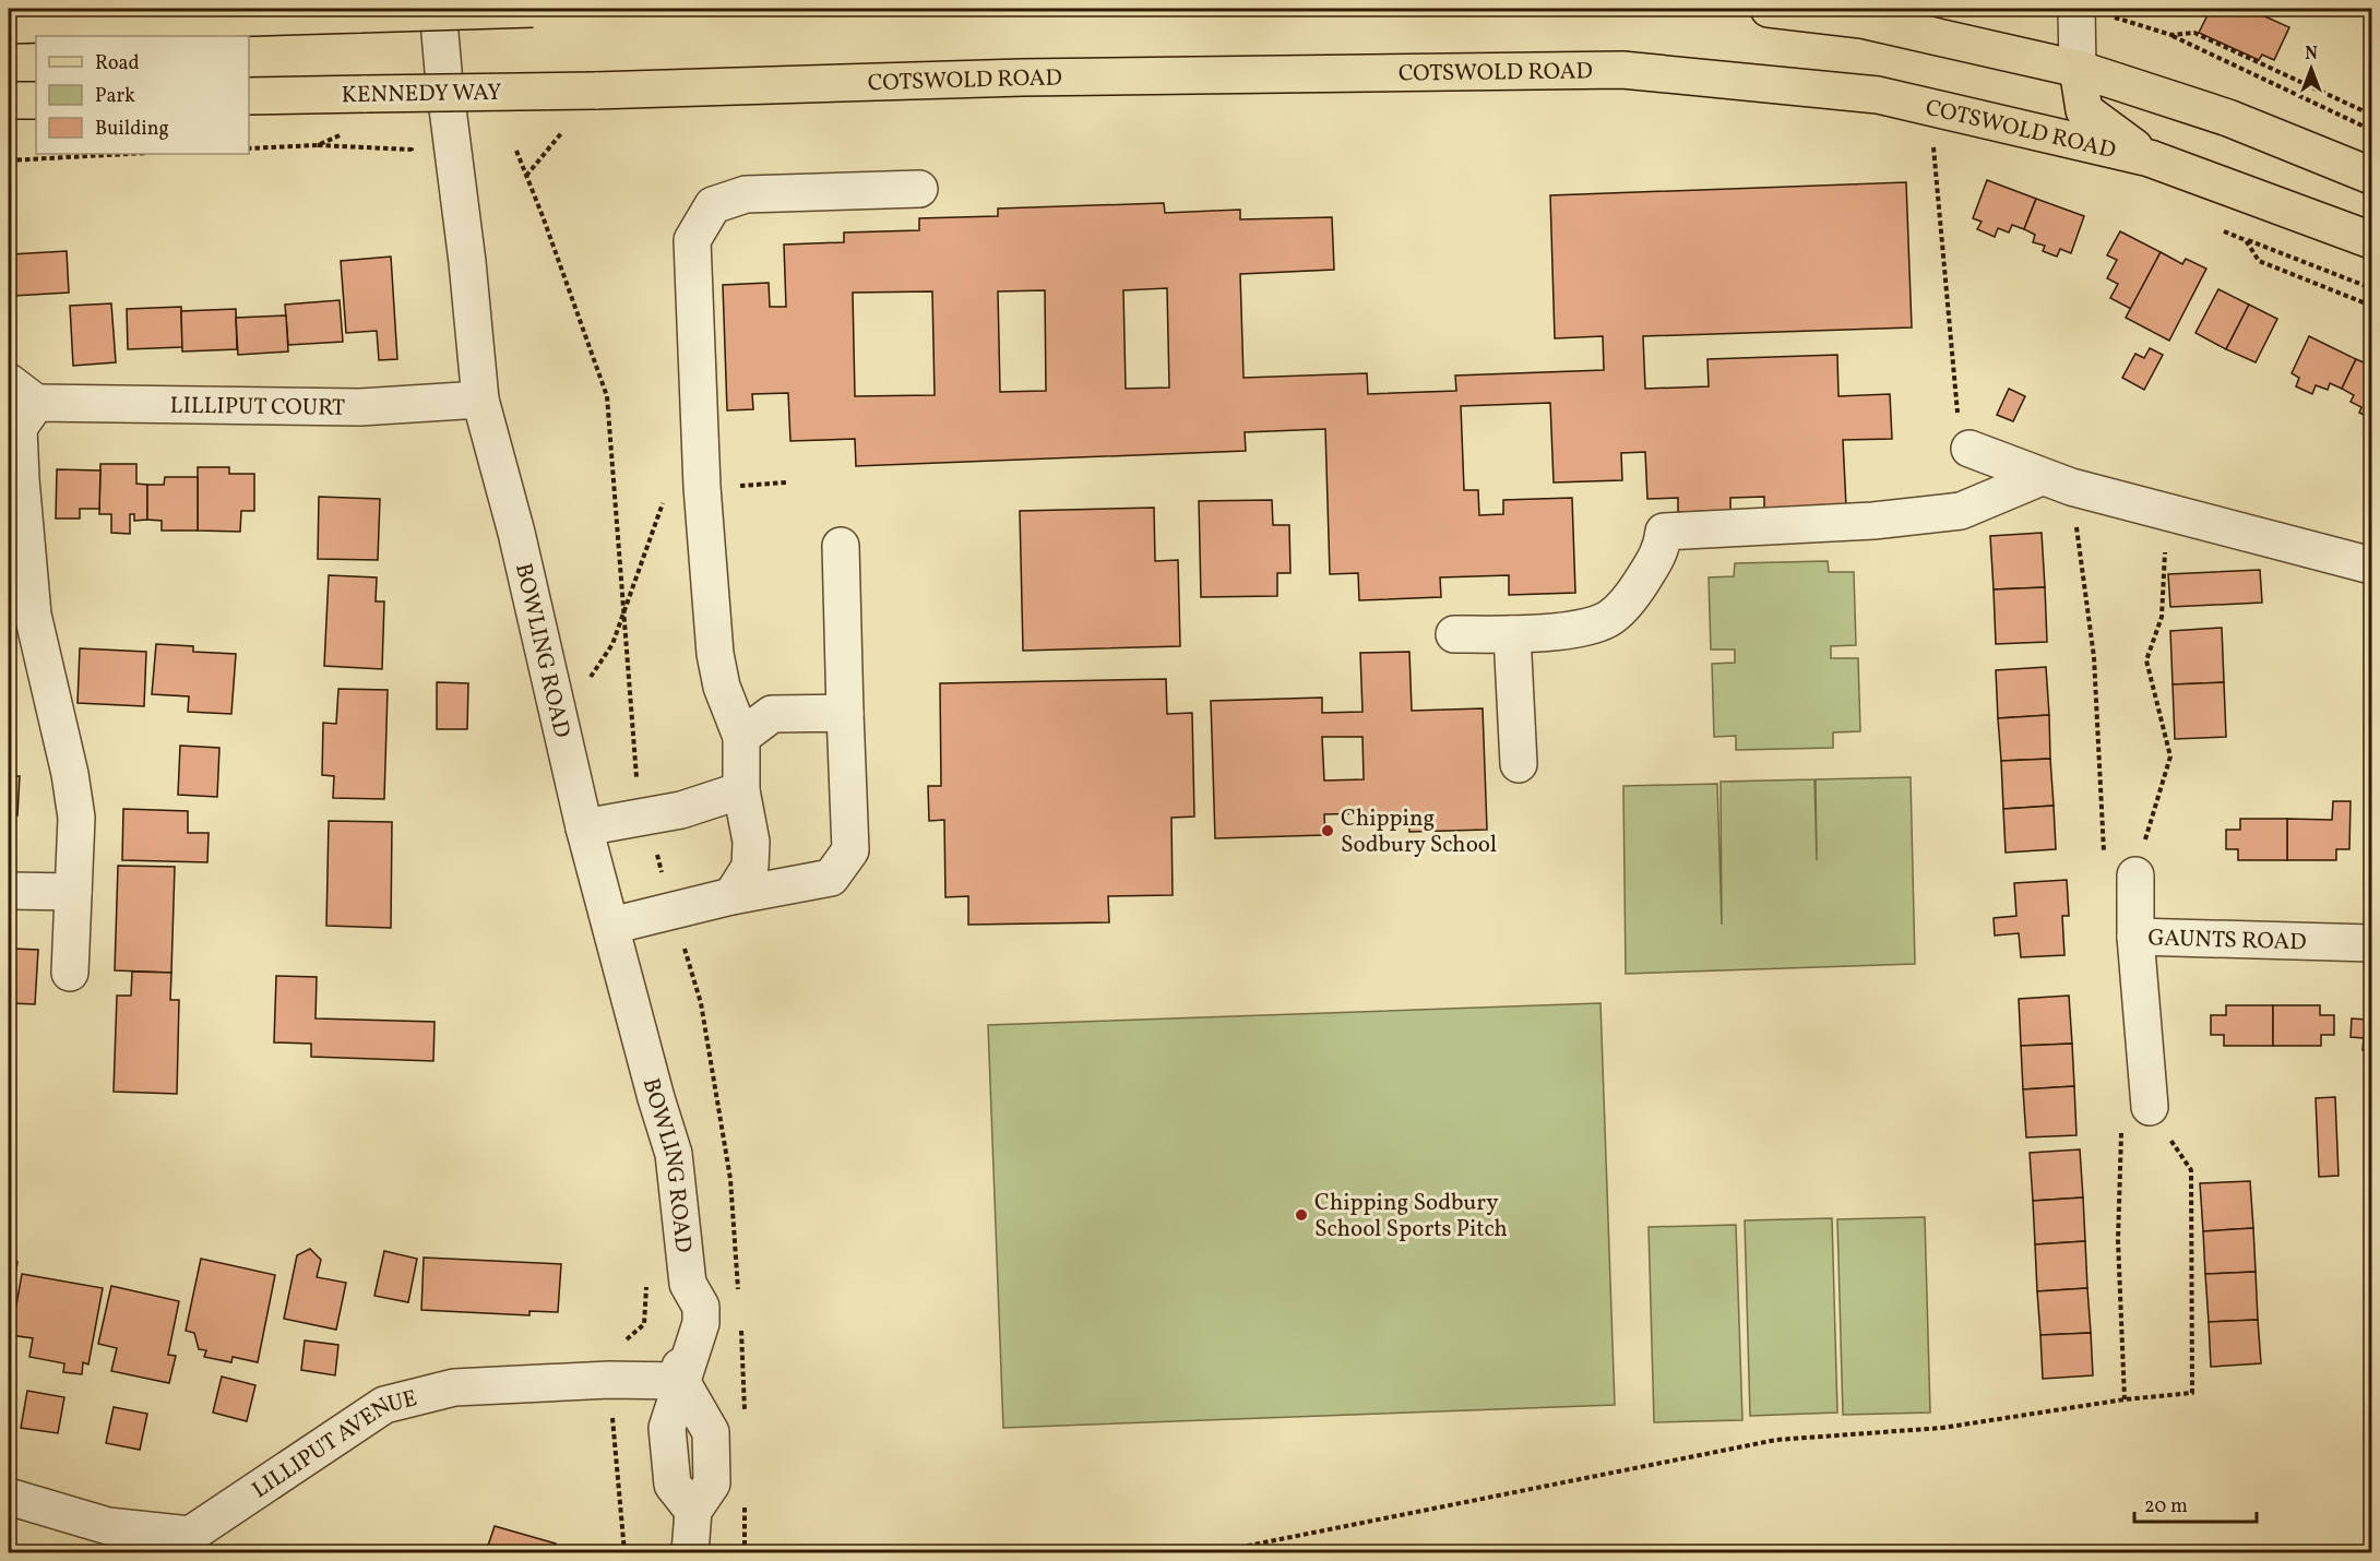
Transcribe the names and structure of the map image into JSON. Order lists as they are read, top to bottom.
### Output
{
  "streets": {
    "main road": ["COTSWOLD ROAD", "KENNEDY WAY"],
    "street": [
      "LILLIPUT COURT",
      "BOWLING ROAD",
      "GAUNTS ROAD",
      "LILLIPUT AVENUE"
    ]
  },
  "crossings": [
    ["COTSWOLD ROAD", "KENNEDY WAY"],
    ["LILLIPUT COURT", "BOWLING ROAD"],
    ["BOWLING ROAD", "LILLIPUT AVENUE"]
  ],
  "places": ["Chipping Sodbury School", "Chipping Sodbury School Sports Pitch"],
  "legend": ["Road", "Park", "Building"],
  "scale_bar": "20 m",
  "north": "top"
}
